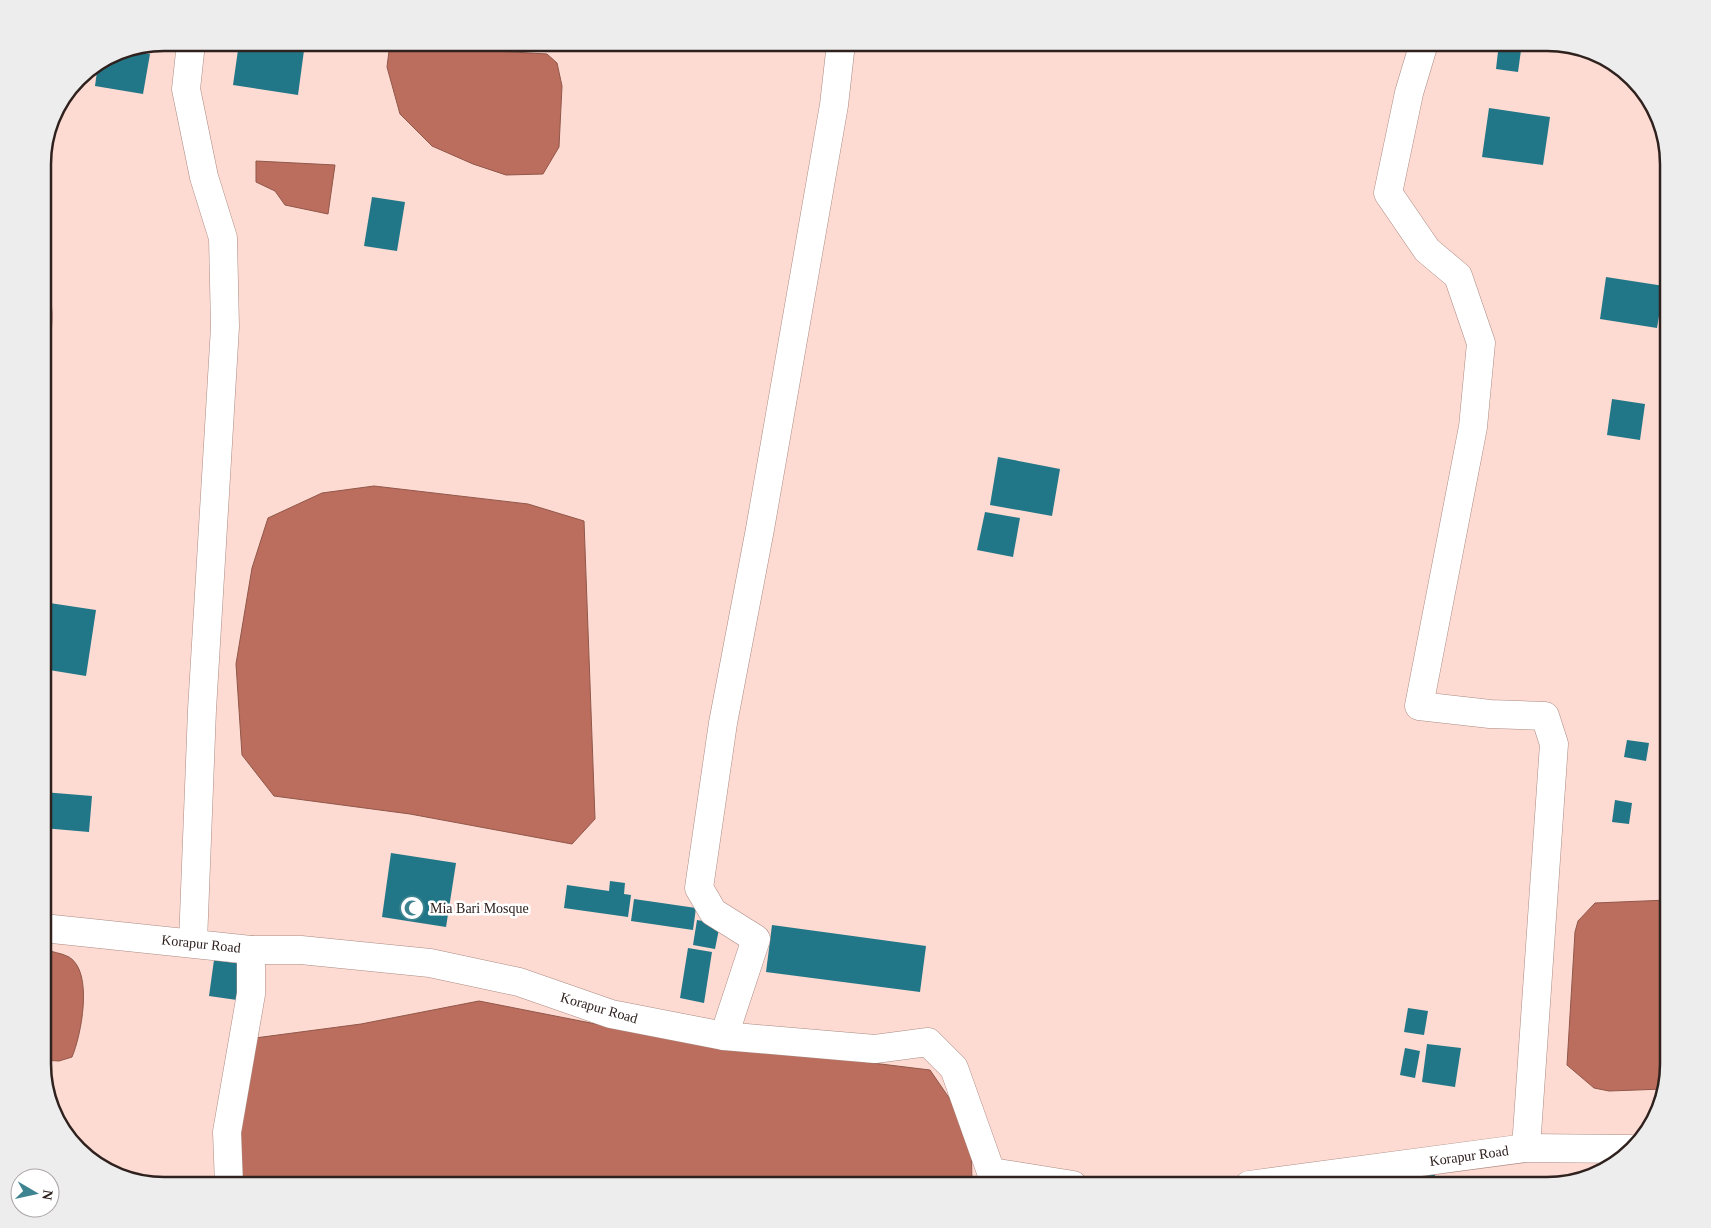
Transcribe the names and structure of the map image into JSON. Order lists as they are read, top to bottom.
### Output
{
  "streets": {
    "street": ["Korapur Road"]
  },
  "places": {
    "mosque": ["Mia Bari Mosque"]
  },
  "north": "right"
}
